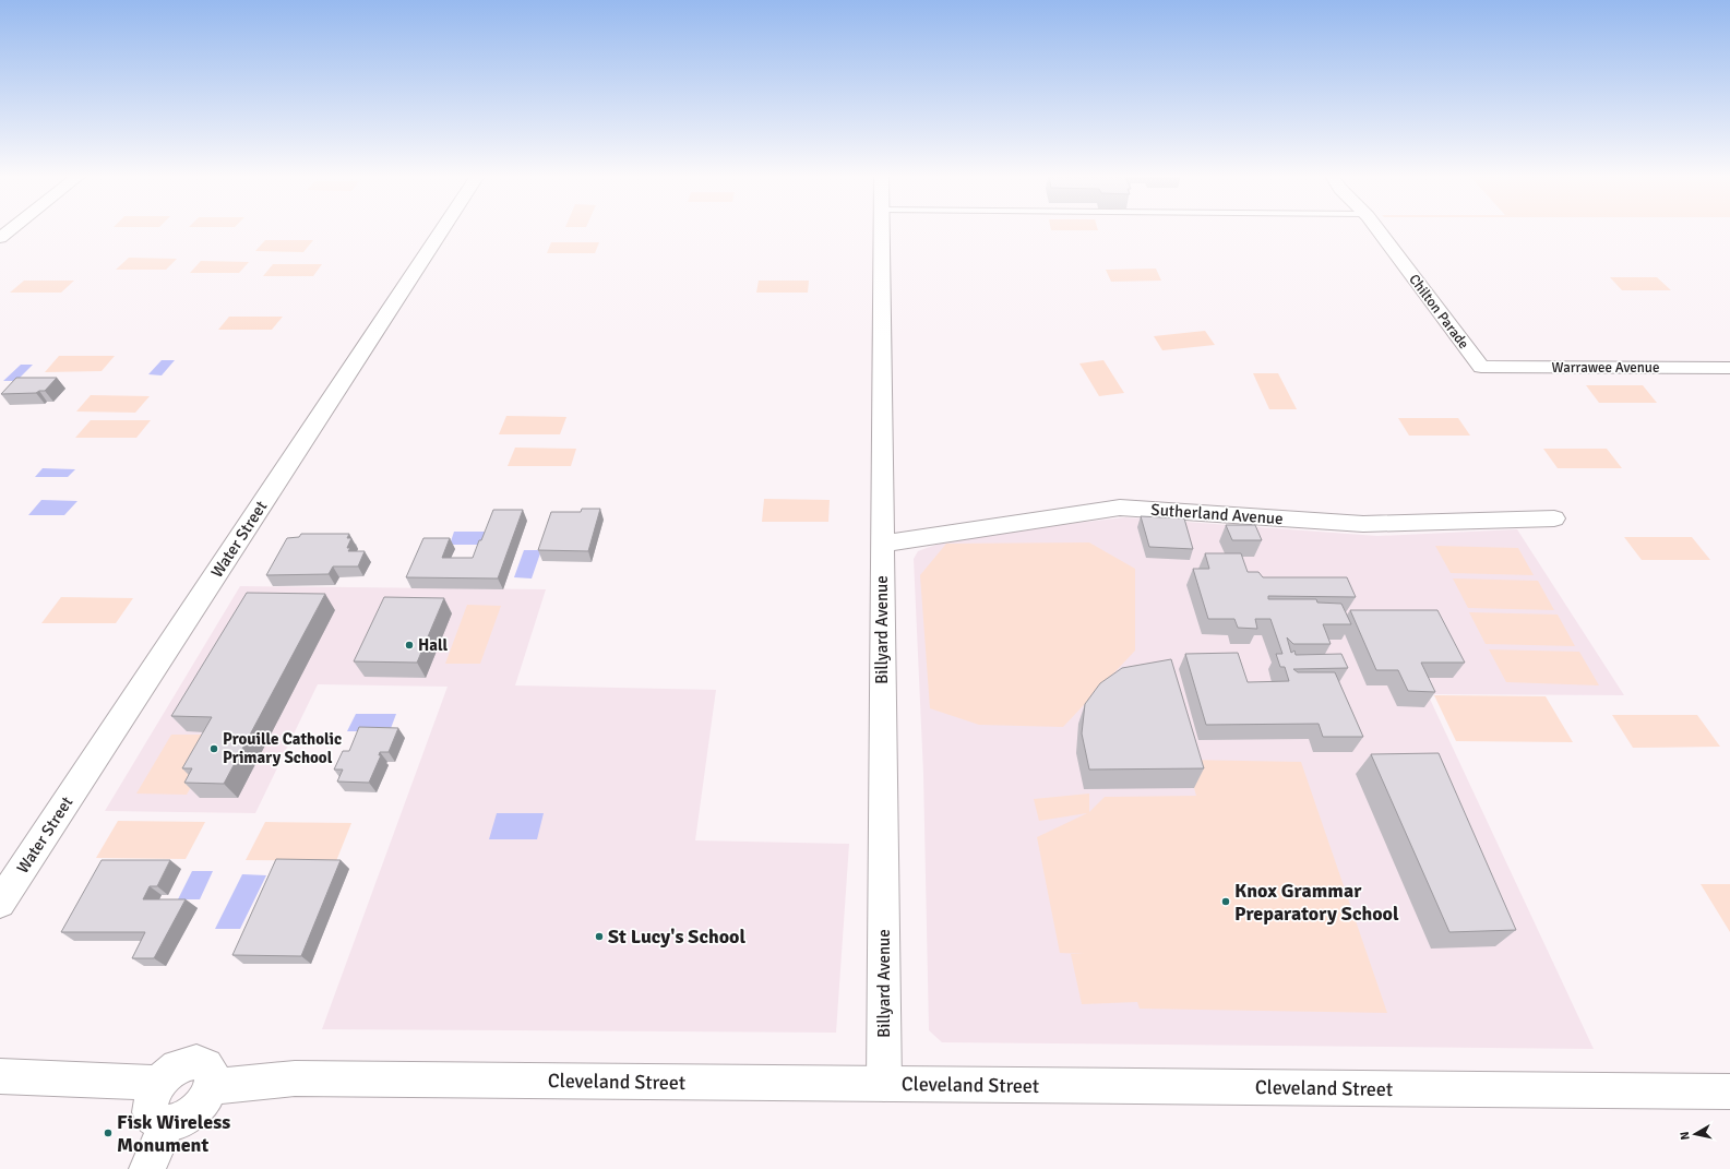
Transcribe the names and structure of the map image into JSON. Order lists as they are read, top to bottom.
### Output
{
  "streets": {
    "street": [
      "Chilton Parade",
      "Warrawee Avenue",
      "Sutherland Avenue",
      "Water Street",
      "Billyard Avenue",
      "Cleveland Street"
    ]
  },
  "crossings": [
    ["Chilton Parade", "Warrawee Avenue"],
    ["Sutherland Avenue", "Billyard Avenue"],
    ["Billyard Avenue", "Cleveland Street"]
  ],
  "places": [
    "Hall",
    "Prouille Catholic Primary School",
    "Knox Grammar Preparatory School",
    "St Lucy's School",
    "Fisk Wireless Monument"
  ],
  "north": "left"
}
